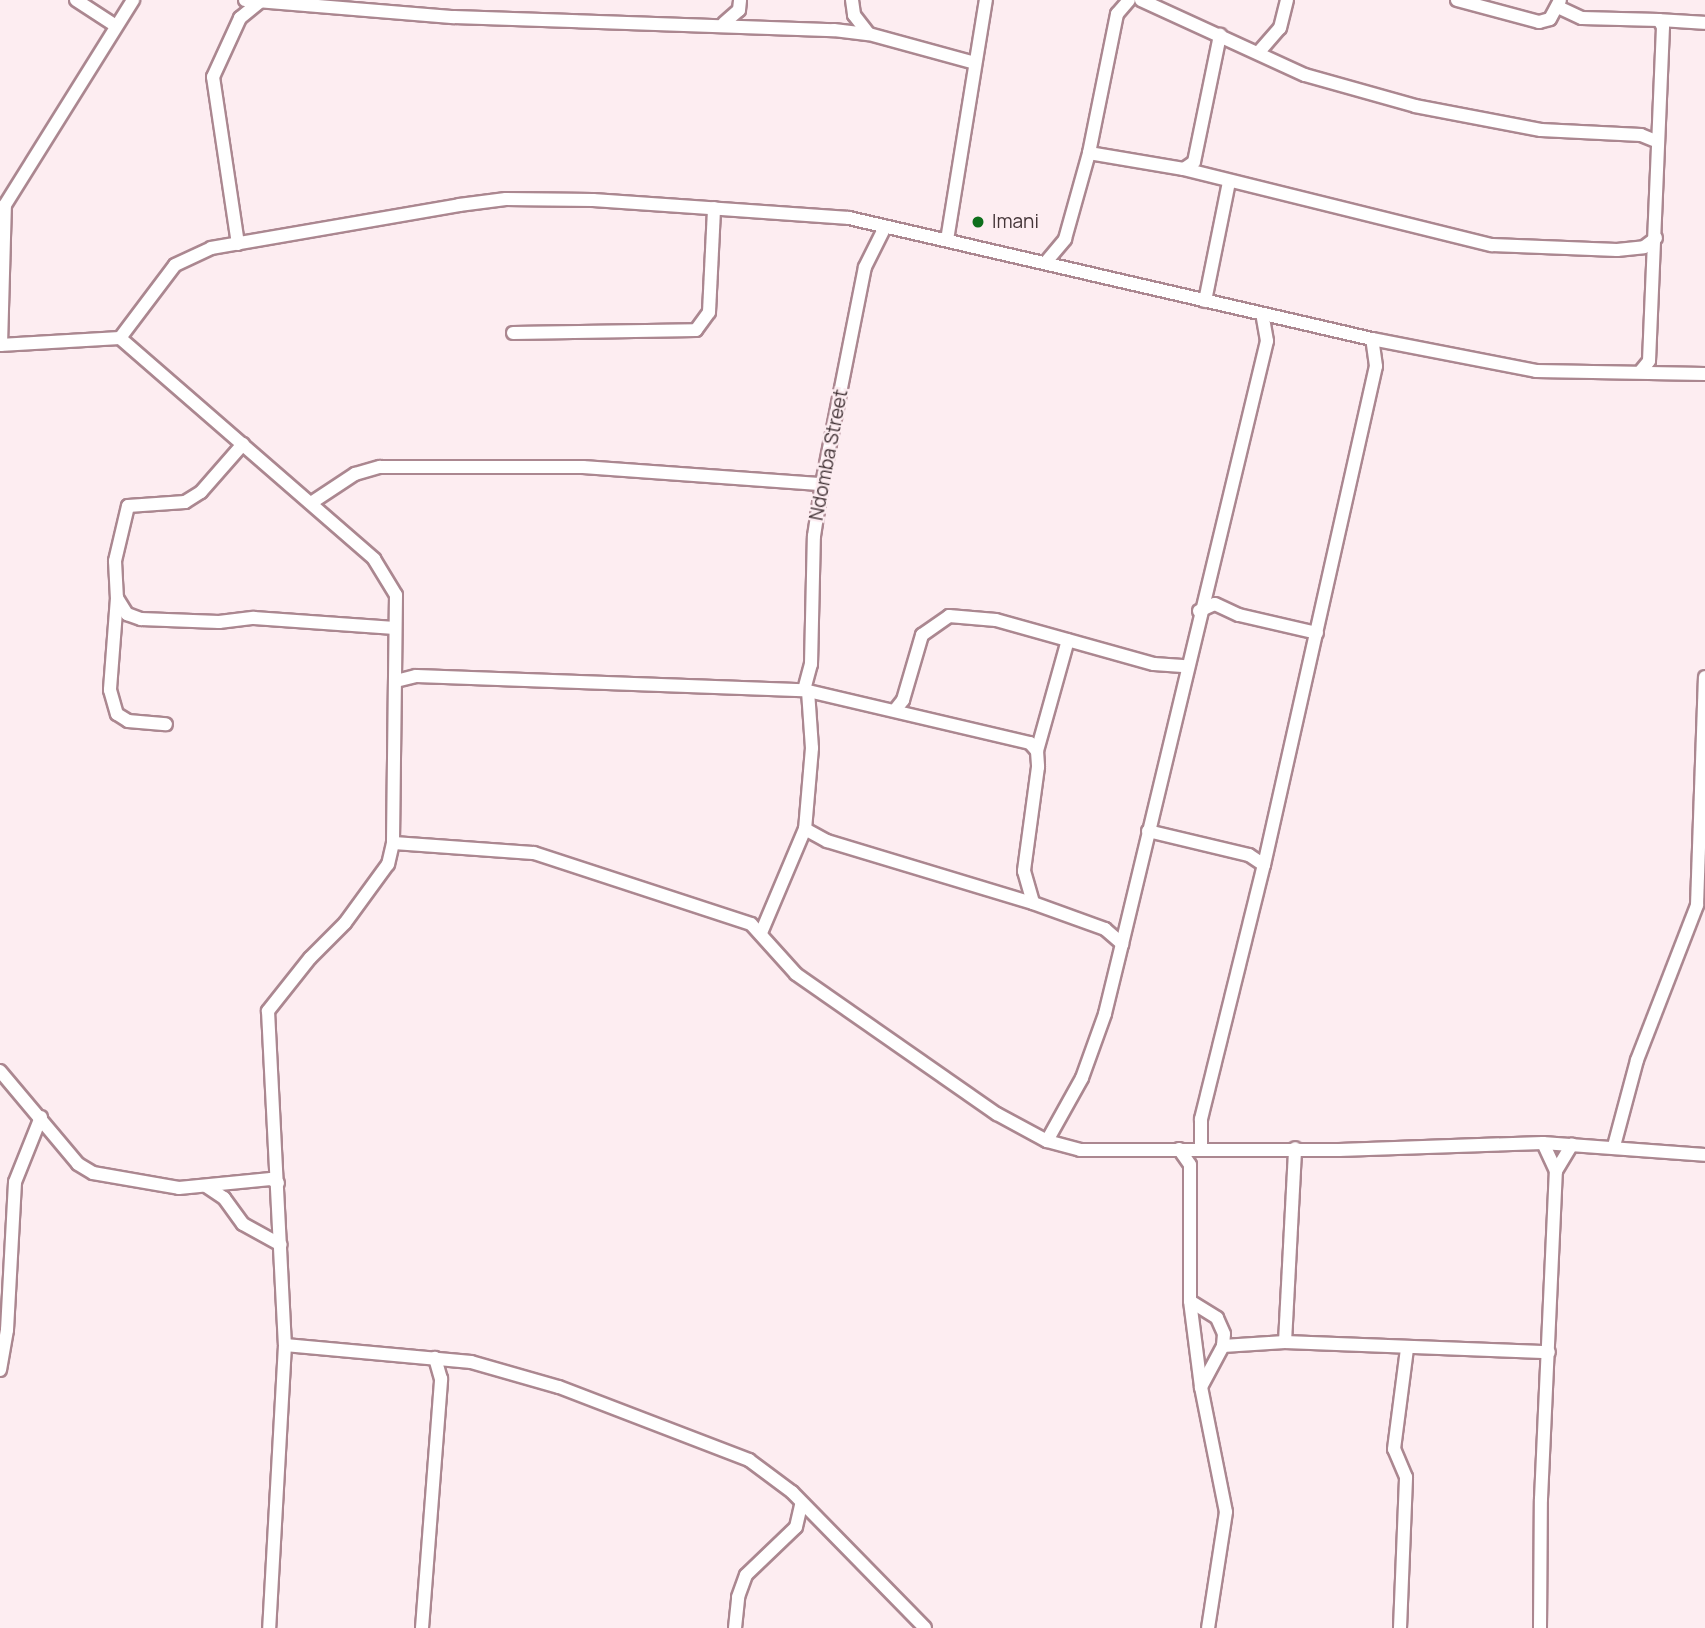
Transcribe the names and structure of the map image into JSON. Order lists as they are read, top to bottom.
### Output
{
  "streets": {
    "street": ["Ndomba Street"]
  },
  "places": ["Imani"]
}
